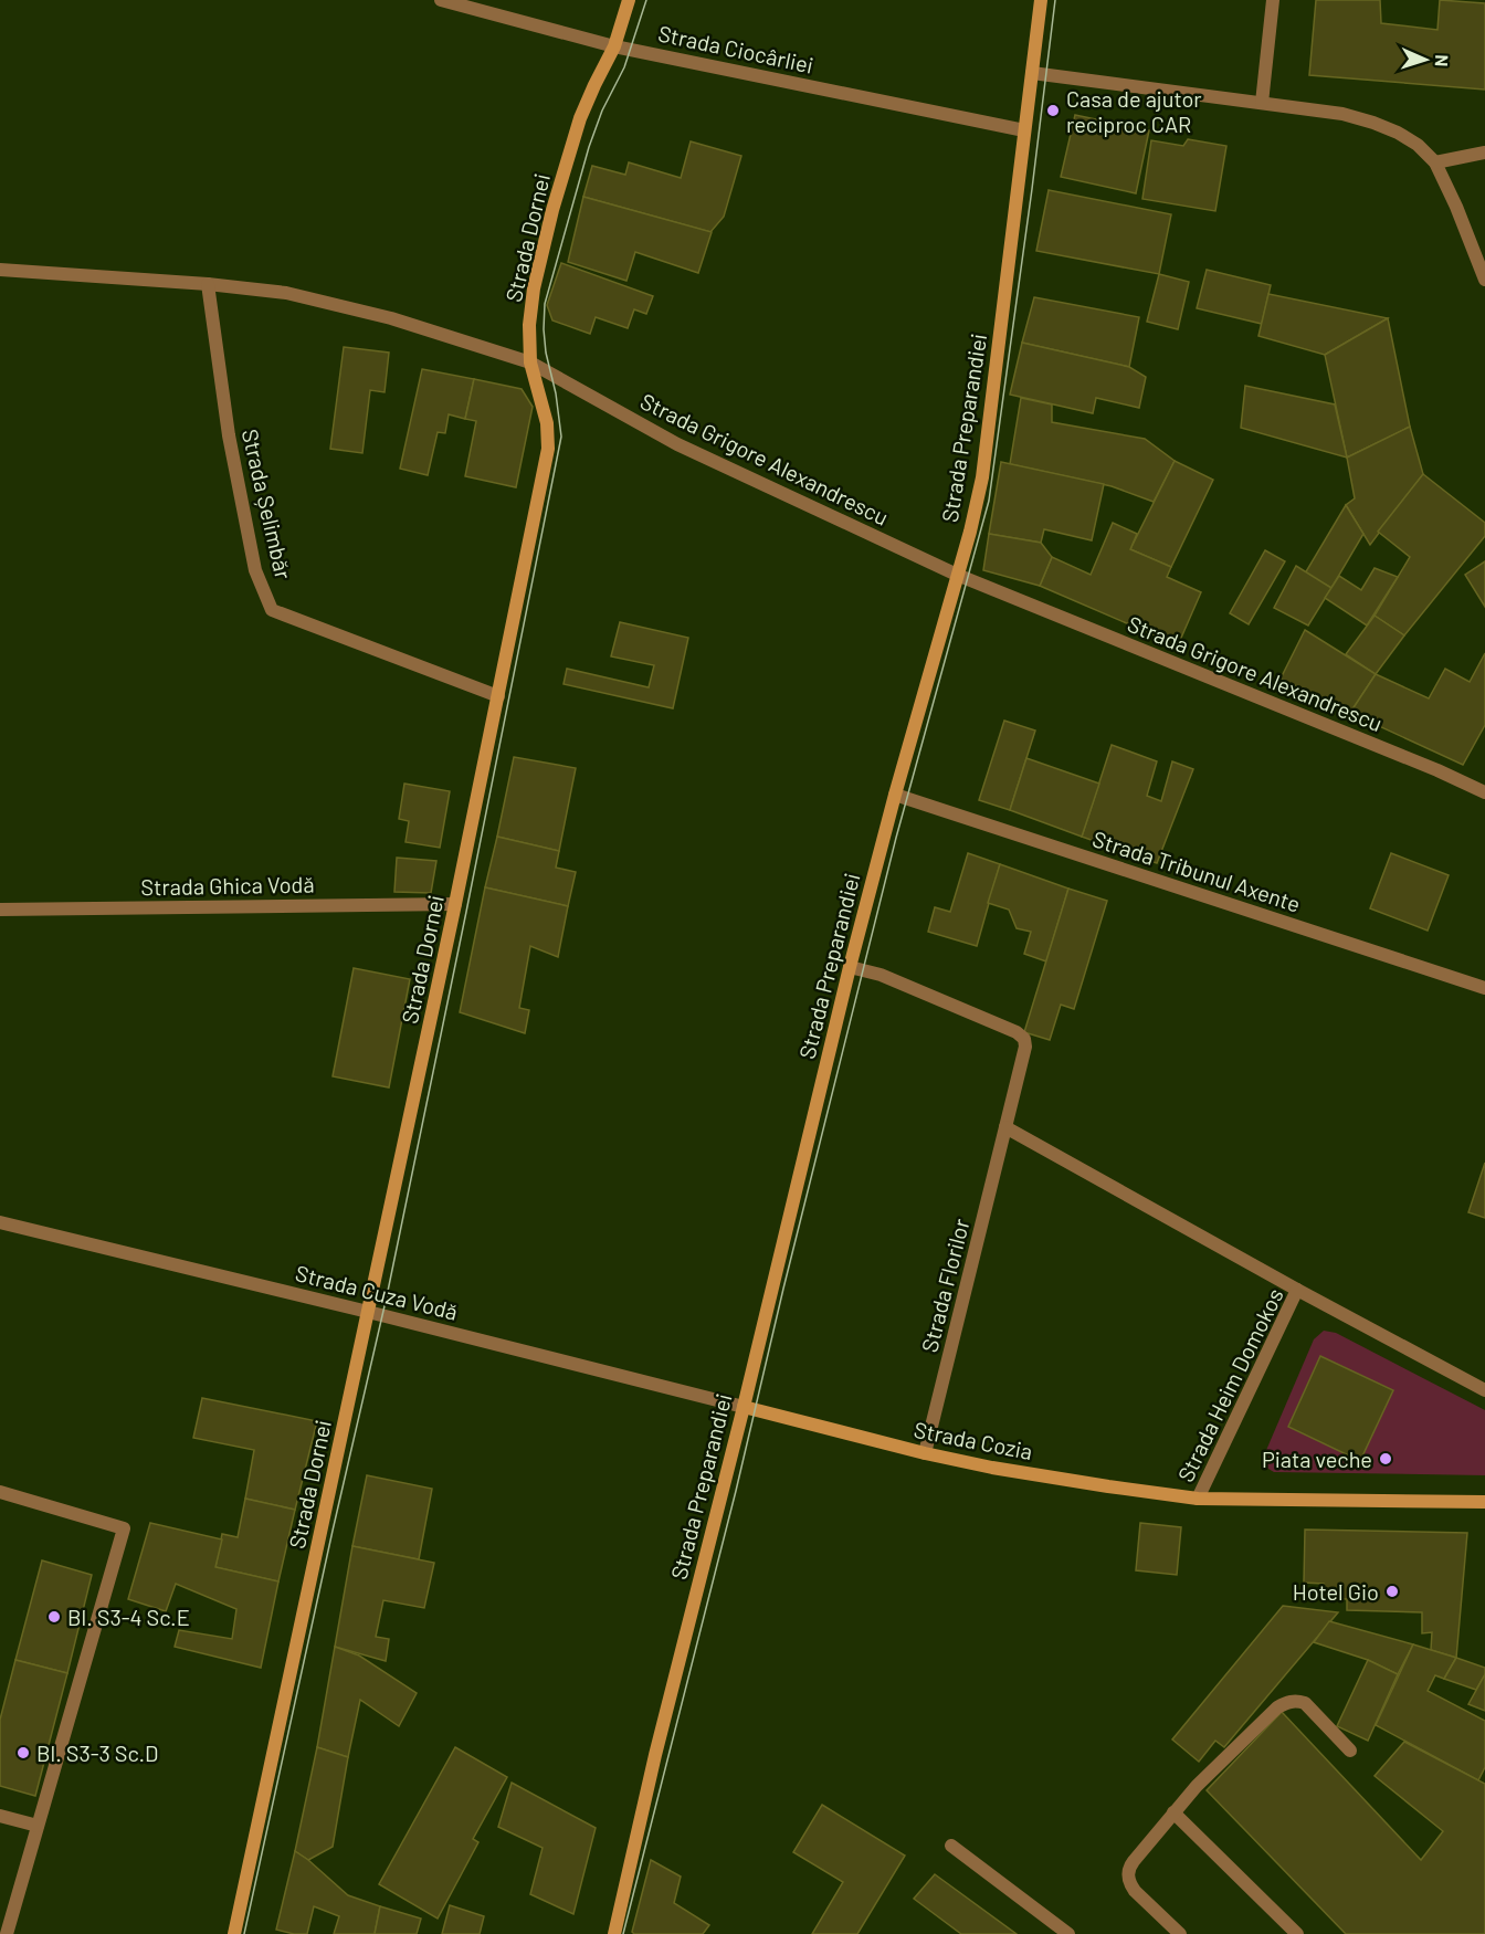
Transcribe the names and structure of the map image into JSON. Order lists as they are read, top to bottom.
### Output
{
  "streets": {
    "main road": [
      "Strada Dornei",
      "Strada Preparandiei",
      "Strada Heim Domokos",
      "Strada Cozia"
    ],
    "street": [
      "Strada Ciocârliei",
      "Strada Grigore Alexandrescu",
      "Strada Șelimbăr",
      "Strada Tribunul Axente",
      "Strada Ghica Vodă",
      "Strada Florilor",
      "Strada Cuza Vodă"
    ]
  },
  "crossings": [
    ["Strada Ciocârliei", "Strada Dornei"],
    ["Strada Ciocârliei", "Strada Preparandiei"],
    ["Strada Dornei", "Strada Grigore Alexandrescu"],
    ["Strada Dornei", "Strada Șelimbăr"],
    ["Strada Dornei", "Strada Ghica Vodă"],
    ["Strada Dornei", "Strada Cuza Vodă"],
    ["Strada Preparandiei", "Strada Grigore Alexandrescu"],
    ["Strada Preparandiei", "Strada Tribunul Axente"],
    ["Strada Preparandiei", "Strada Florilor"],
    ["Strada Preparandiei", "Strada Cuza Vodă"],
    ["Strada Preparandiei", "Strada Cozia"],
    ["Strada Grigore Alexandrescu", "Strada Șelimbăr"],
    ["Strada Florilor", "Strada Cozia"],
    ["Strada Cuza Vodă", "Strada Cozia"],
    ["Strada Heim Domokos", "Strada Cozia"]
  ],
  "places": [
    "Casa de ajutor reciproc CAR",
    "Piata veche",
    "Hotel Gio",
    "Bl. S3-4 Sc.E",
    "Bl. S3-3 Sc.D"
  ],
  "north": "right"
}
